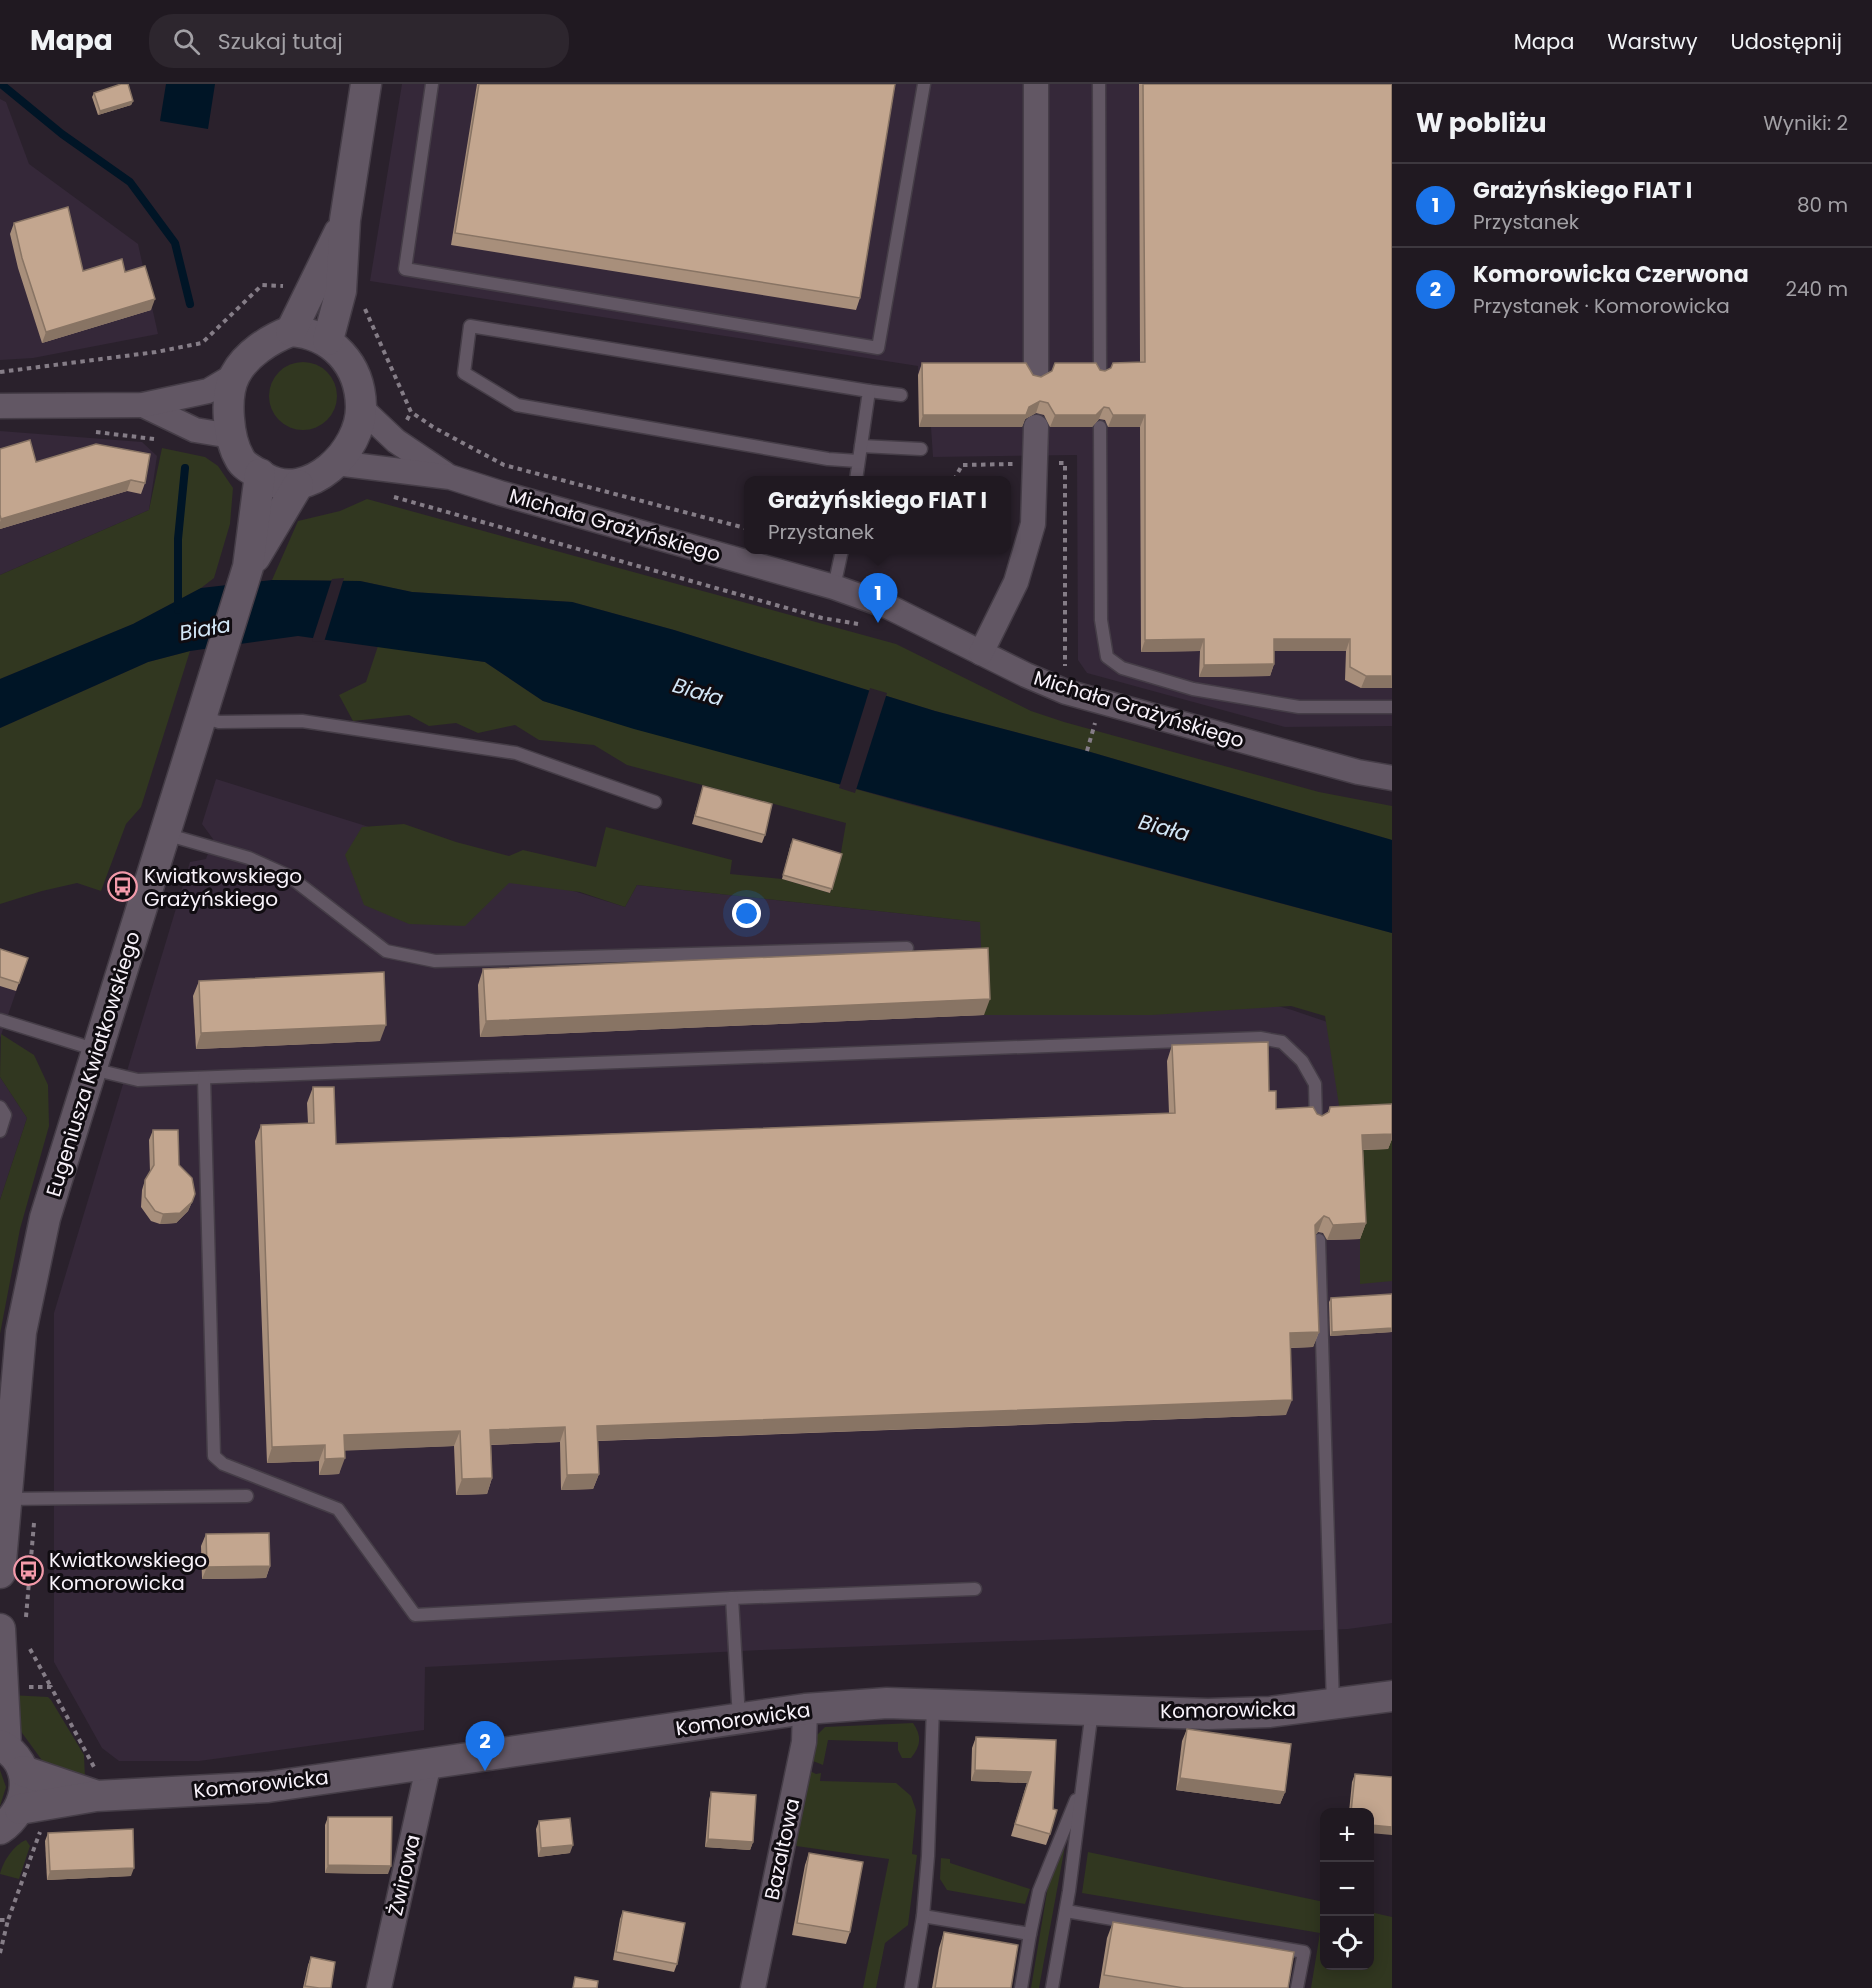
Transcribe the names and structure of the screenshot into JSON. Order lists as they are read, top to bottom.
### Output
{
  "streets": {
    "street": [
      "Michała Grażyńskiego",
      "Eugeniusza Kwiatkowskiego",
      "Komorowicka",
      "Bazaltowa",
      "Żwirowa"
    ]
  },
  "crossings": [
    ["Michała Grażyńskiego", "Eugeniusza Kwiatkowskiego"],
    ["Komorowicka", "Bazaltowa"],
    ["Komorowicka", "Żwirowa"]
  ],
  "water": ["Biała"],
  "places": {
    "bus stop": ["Kwiatkowskiego Grażyńskiego", "Kwiatkowskiego Komorowicka"]
  },
  "page": {
    "header": "Mapa",
    "search": "Szukaj tutaj",
    "nav": ["Mapa", "Warstwy", "Udostępnij"],
    "heading": ["W pobliżu", "Wyniki: 2"],
    "list": [
      {
        "mark": "1",
        "name": "Grażyńskiego FIAT I",
        "note": "Przystanek",
        "value": "80 m"
      },
      {
        "mark": "2",
        "name": "Komorowicka Czerwona",
        "note": "Przystanek · Komorowicka",
        "value": "240 m"
      }
    ],
    "popup": ["Grażyńskiego FIAT I", "Przystanek"],
    "pins": ["1", "2"],
    "map_buttons": ["+", "−"]
  }
}
